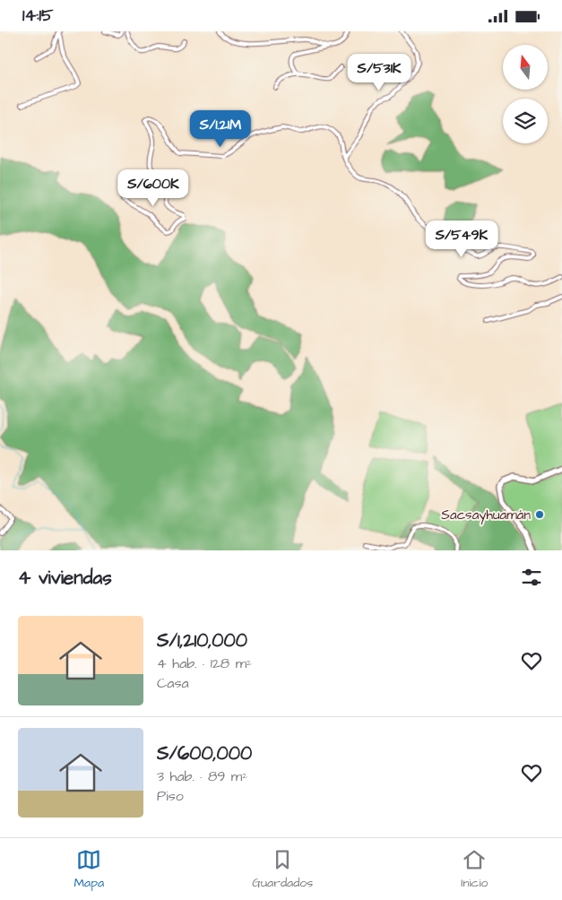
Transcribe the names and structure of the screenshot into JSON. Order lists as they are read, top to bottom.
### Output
{
  "places": ["Sacsayhuamán"],
  "north": "top",
  "page": {
    "status": "14:15",
    "price": [
      "S/531K",
      "S/1.21M",
      "S/600K",
      "S/549K"
    ],
    "heading": "4 viviendas",
    "list": [
      {
        "name": "S/1,210,000",
        "note": "4 hab. · 128 m² · Casa"
      },
      {
        "name": "S/600,000",
        "note": "3 hab. · 89 m² · Piso"
      }
    ],
    "tabs": ["Mapa", "Guardados", "Inicio"]
  }
}
